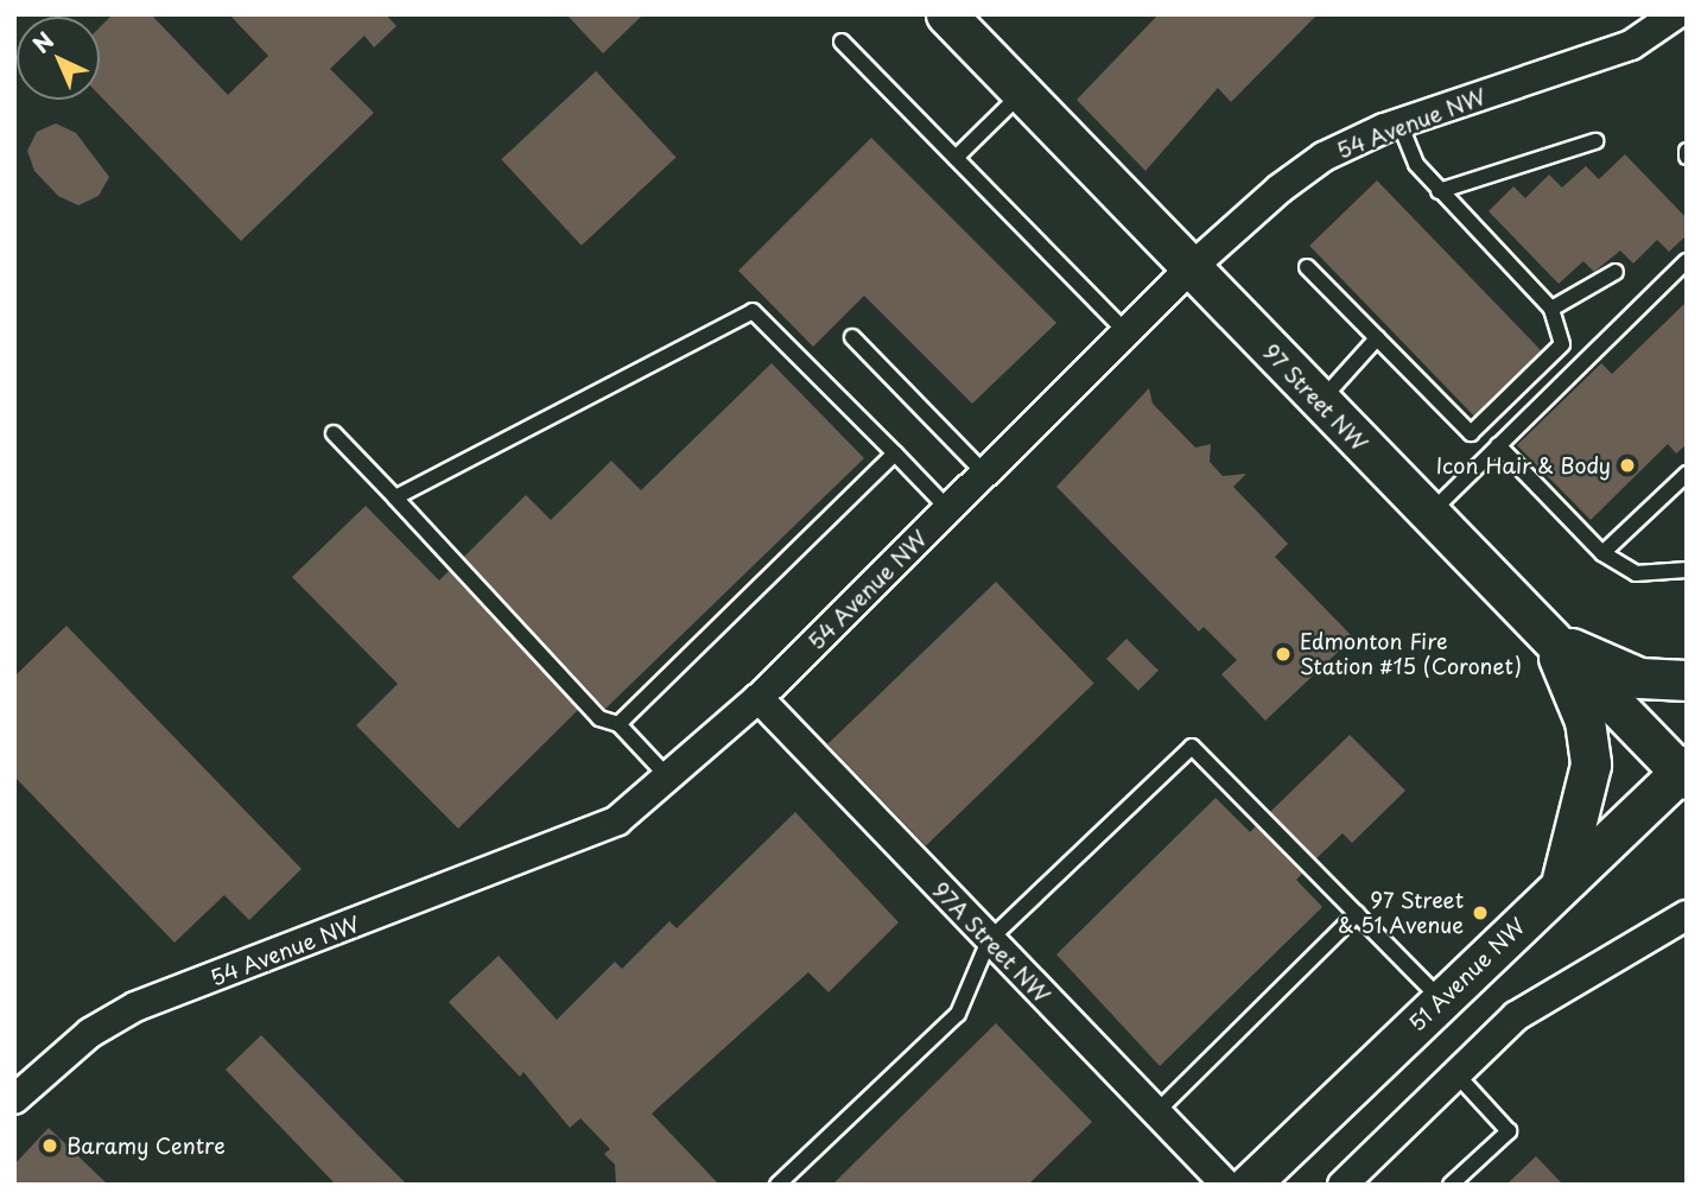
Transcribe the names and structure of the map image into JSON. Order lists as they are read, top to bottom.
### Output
{
  "streets": {
    "street": [
      "54 Avenue NW",
      "97 Street NW",
      "97A Street NW",
      "51 Avenue NW"
    ]
  },
  "crossings": [
    ["54 Avenue NW", "97 Street NW"],
    ["54 Avenue NW", "97A Street NW"],
    ["97 Street NW", "51 Avenue NW"]
  ],
  "places": [
    "Icon Hair & Body",
    "Edmonton Fire Station #15 (Coronet)",
    "97 Street & 51 Avenue",
    "Baramy Centre"
  ],
  "north": "top left"
}
